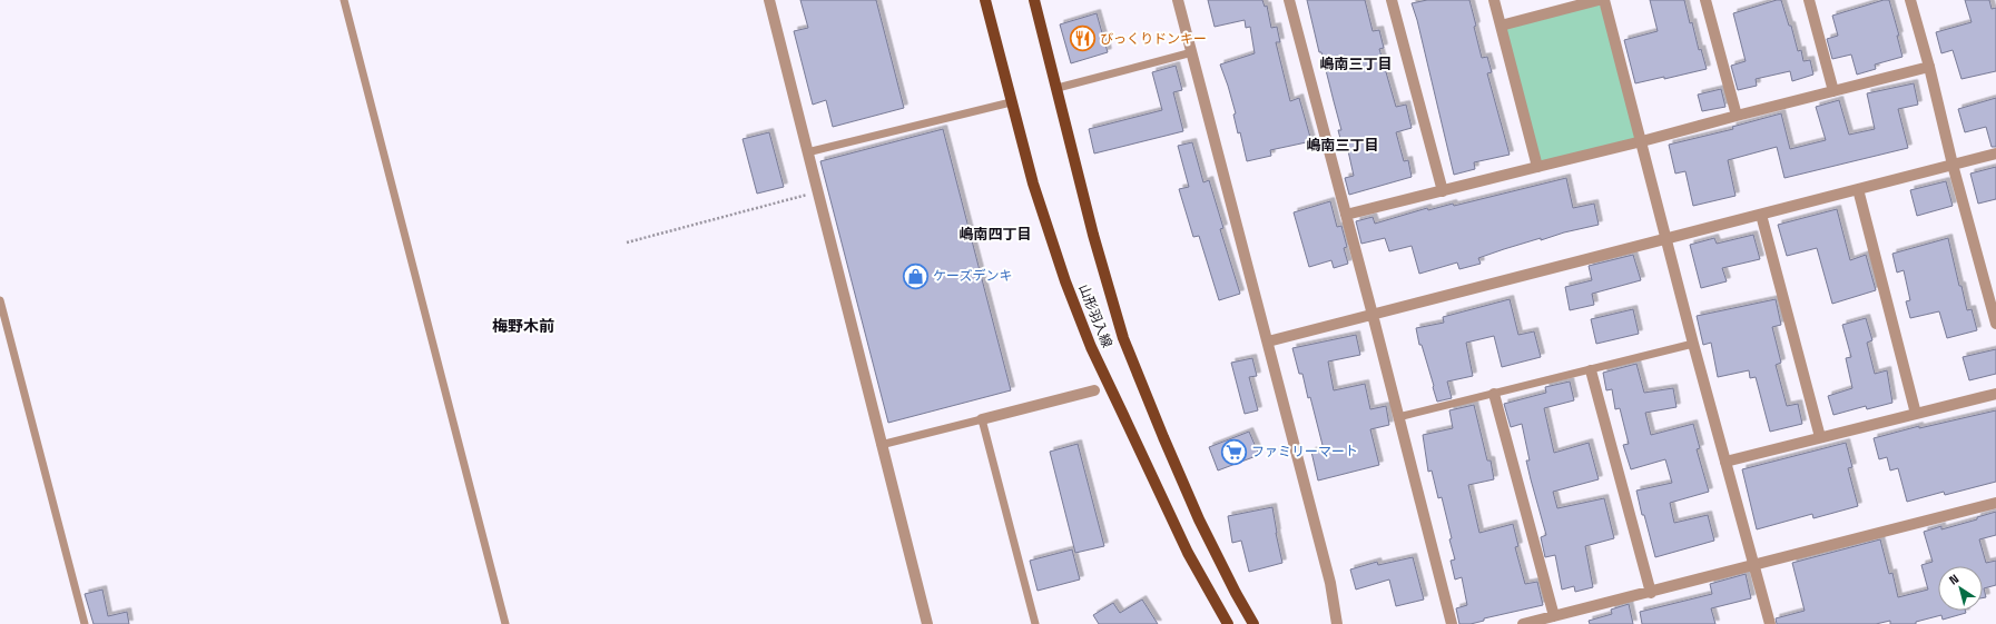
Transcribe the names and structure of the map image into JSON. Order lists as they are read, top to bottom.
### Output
{
  "streets": {
    "main road": ["山形羽入線"]
  },
  "districts": [
    "嶋南三丁目",
    "嶋南三丁目",
    "嶋南四丁目",
    "梅野木前"
  ],
  "places": {
    "restaurant": ["びっくりドンキー"],
    "shop": ["ケーズデンキ"],
    "supermarket": ["ファミリーマート"]
  },
  "north": "top left"
}
